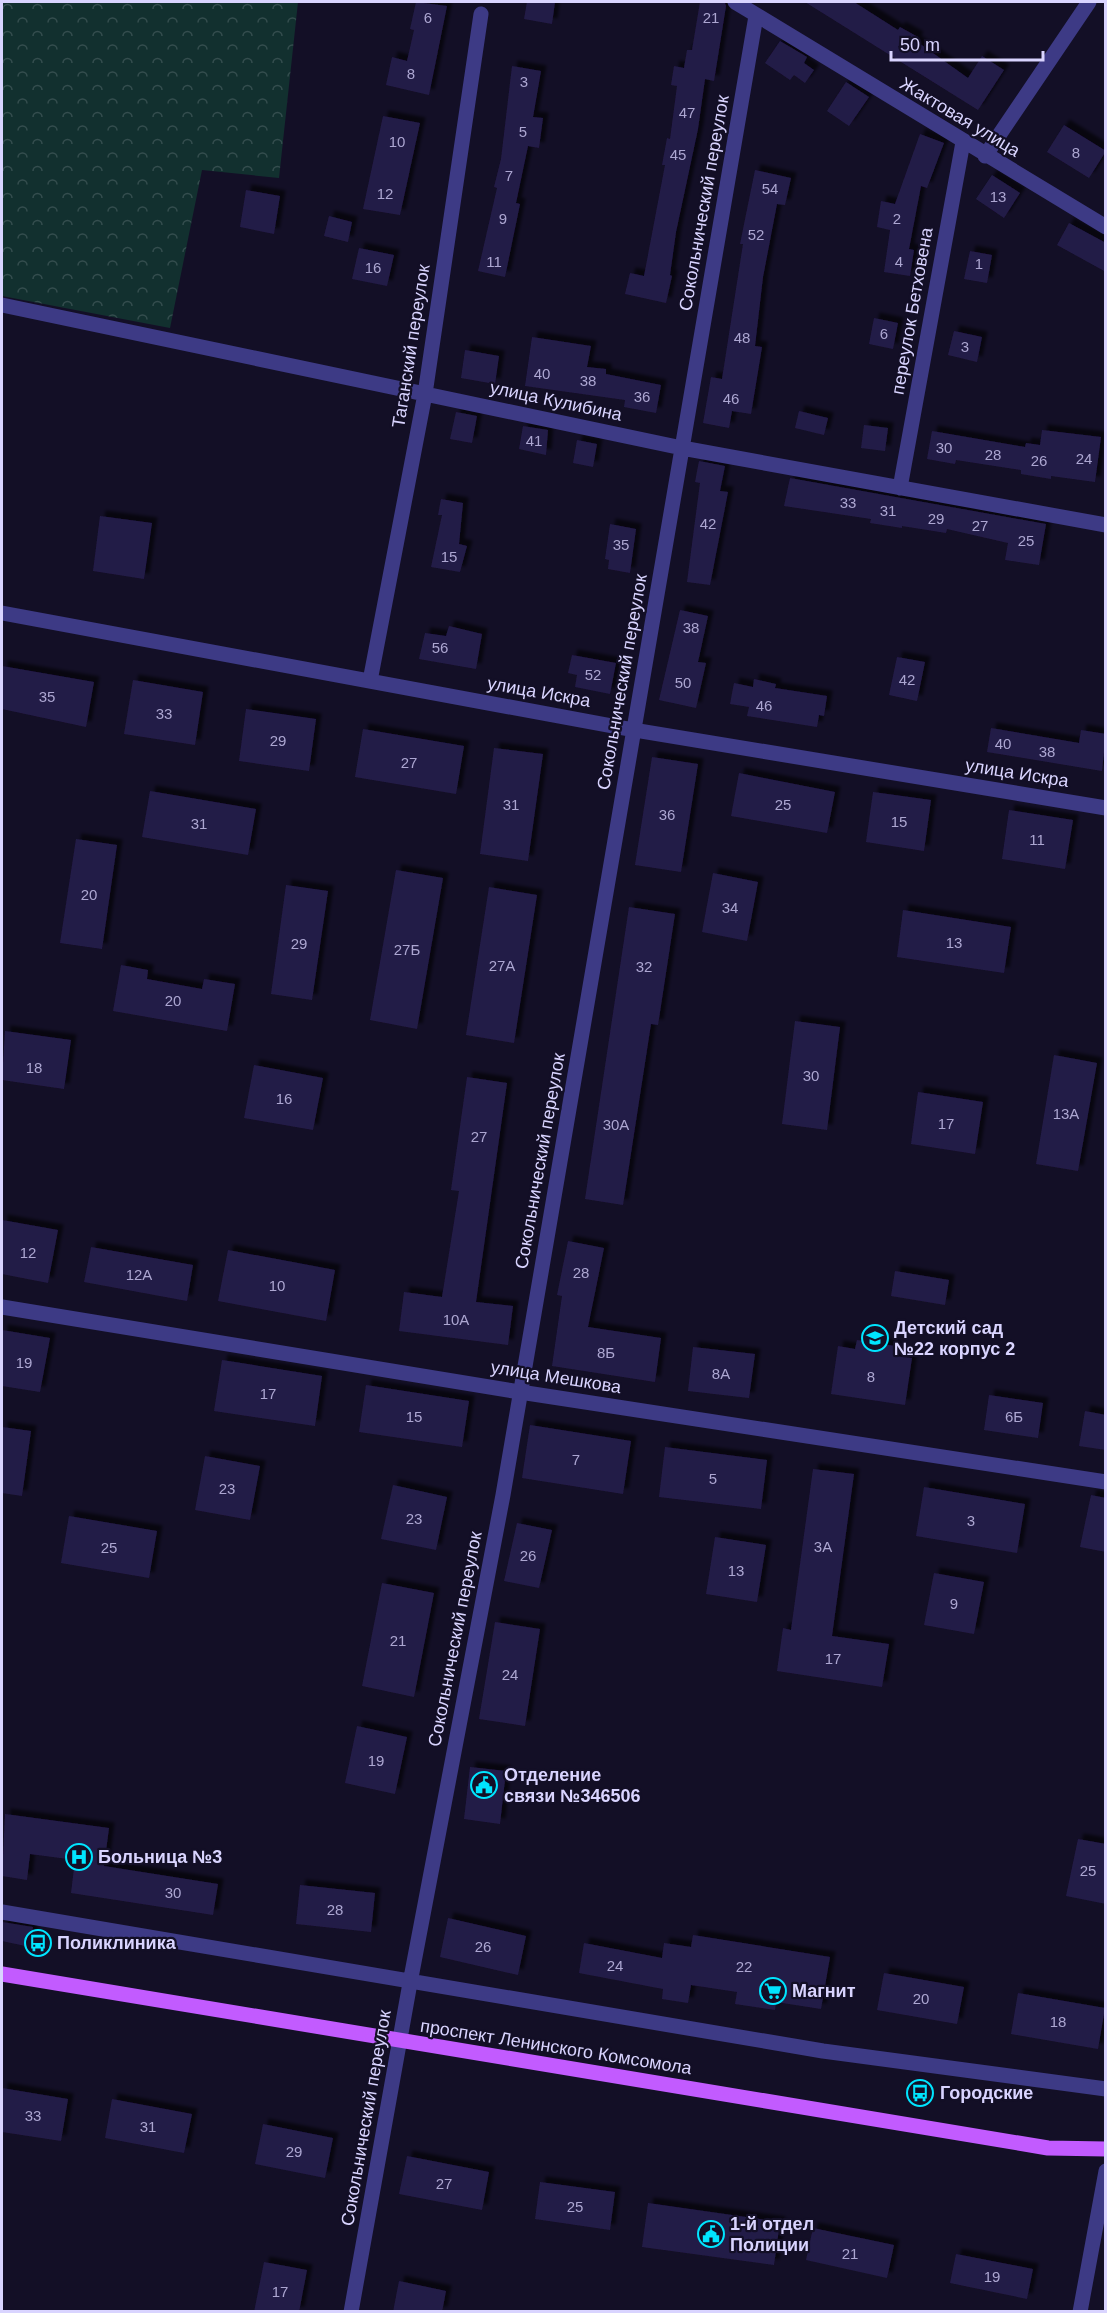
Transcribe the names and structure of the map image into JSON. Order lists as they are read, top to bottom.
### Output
{
  "streets": {
    "main road": ["проспект Ленинского Комсомола"],
    "street": [
      "Жактовая улица",
      "Сокольнический переулок",
      "переулок Бетховена",
      "Таганский переулок",
      "улица Кулибина",
      "улица Искра",
      "улица Мешкова"
    ]
  },
  "crossings": [
    ["Жактовая улица", "Сокольнический переулок"],
    ["Жактовая улица", "переулок Бетховена"],
    ["Сокольнический переулок", "улица Кулибина"],
    ["Сокольнический переулок", "улица Искра"],
    ["Сокольнический переулок", "улица Мешкова"],
    ["Сокольнический переулок", "проспект Ленинского Комсомола"],
    ["переулок Бетховена", "улица Кулибина"],
    ["Таганский переулок", "улица Кулибина"],
    ["Таганский переулок", "улица Искра"]
  ],
  "places": {
    "school or university": ["Детский сад №22 корпус 2"],
    "public building": ["Отделение связи №346506", "1-й отдел Полиции"],
    "hospital": ["Больница №3"],
    "bus stop": ["Поликлиника", "Городские"],
    "supermarket": ["Магнит"]
  },
  "house_numbers": [
    "6",
    "21",
    "8",
    "3",
    "47",
    "5",
    "10",
    "8",
    "45",
    "7",
    "54",
    "12",
    "13",
    "9",
    "2",
    "52",
    "11",
    "4",
    "1",
    "16",
    "6",
    "48",
    "3",
    "40",
    "38",
    "36",
    "46",
    "41",
    "30",
    "28",
    "24",
    "26",
    "33",
    "31",
    "29",
    "42",
    "27",
    "25",
    "35",
    "15",
    "38",
    "56",
    "52",
    "42",
    "50",
    "35",
    "46",
    "33",
    "29",
    "40",
    "38",
    "27",
    "31",
    "25",
    "36",
    "15",
    "31",
    "11",
    "20",
    "34",
    "13",
    "29",
    "27Б",
    "27А",
    "32",
    "20",
    "18",
    "30",
    "16",
    "13А",
    "17",
    "30А",
    "27",
    "12",
    "28",
    "12А",
    "10",
    "10А",
    "8Б",
    "19",
    "8А",
    "8",
    "17",
    "15",
    "6Б",
    "7",
    "5",
    "23",
    "23",
    "3",
    "3А",
    "25",
    "26",
    "13",
    "9",
    "21",
    "17",
    "24",
    "19",
    "25",
    "30",
    "28",
    "26",
    "24",
    "22",
    "20",
    "18",
    "33",
    "31",
    "29",
    "27",
    "25",
    "21",
    "19",
    "17"
  ],
  "scale_bar": "50 m"
}
